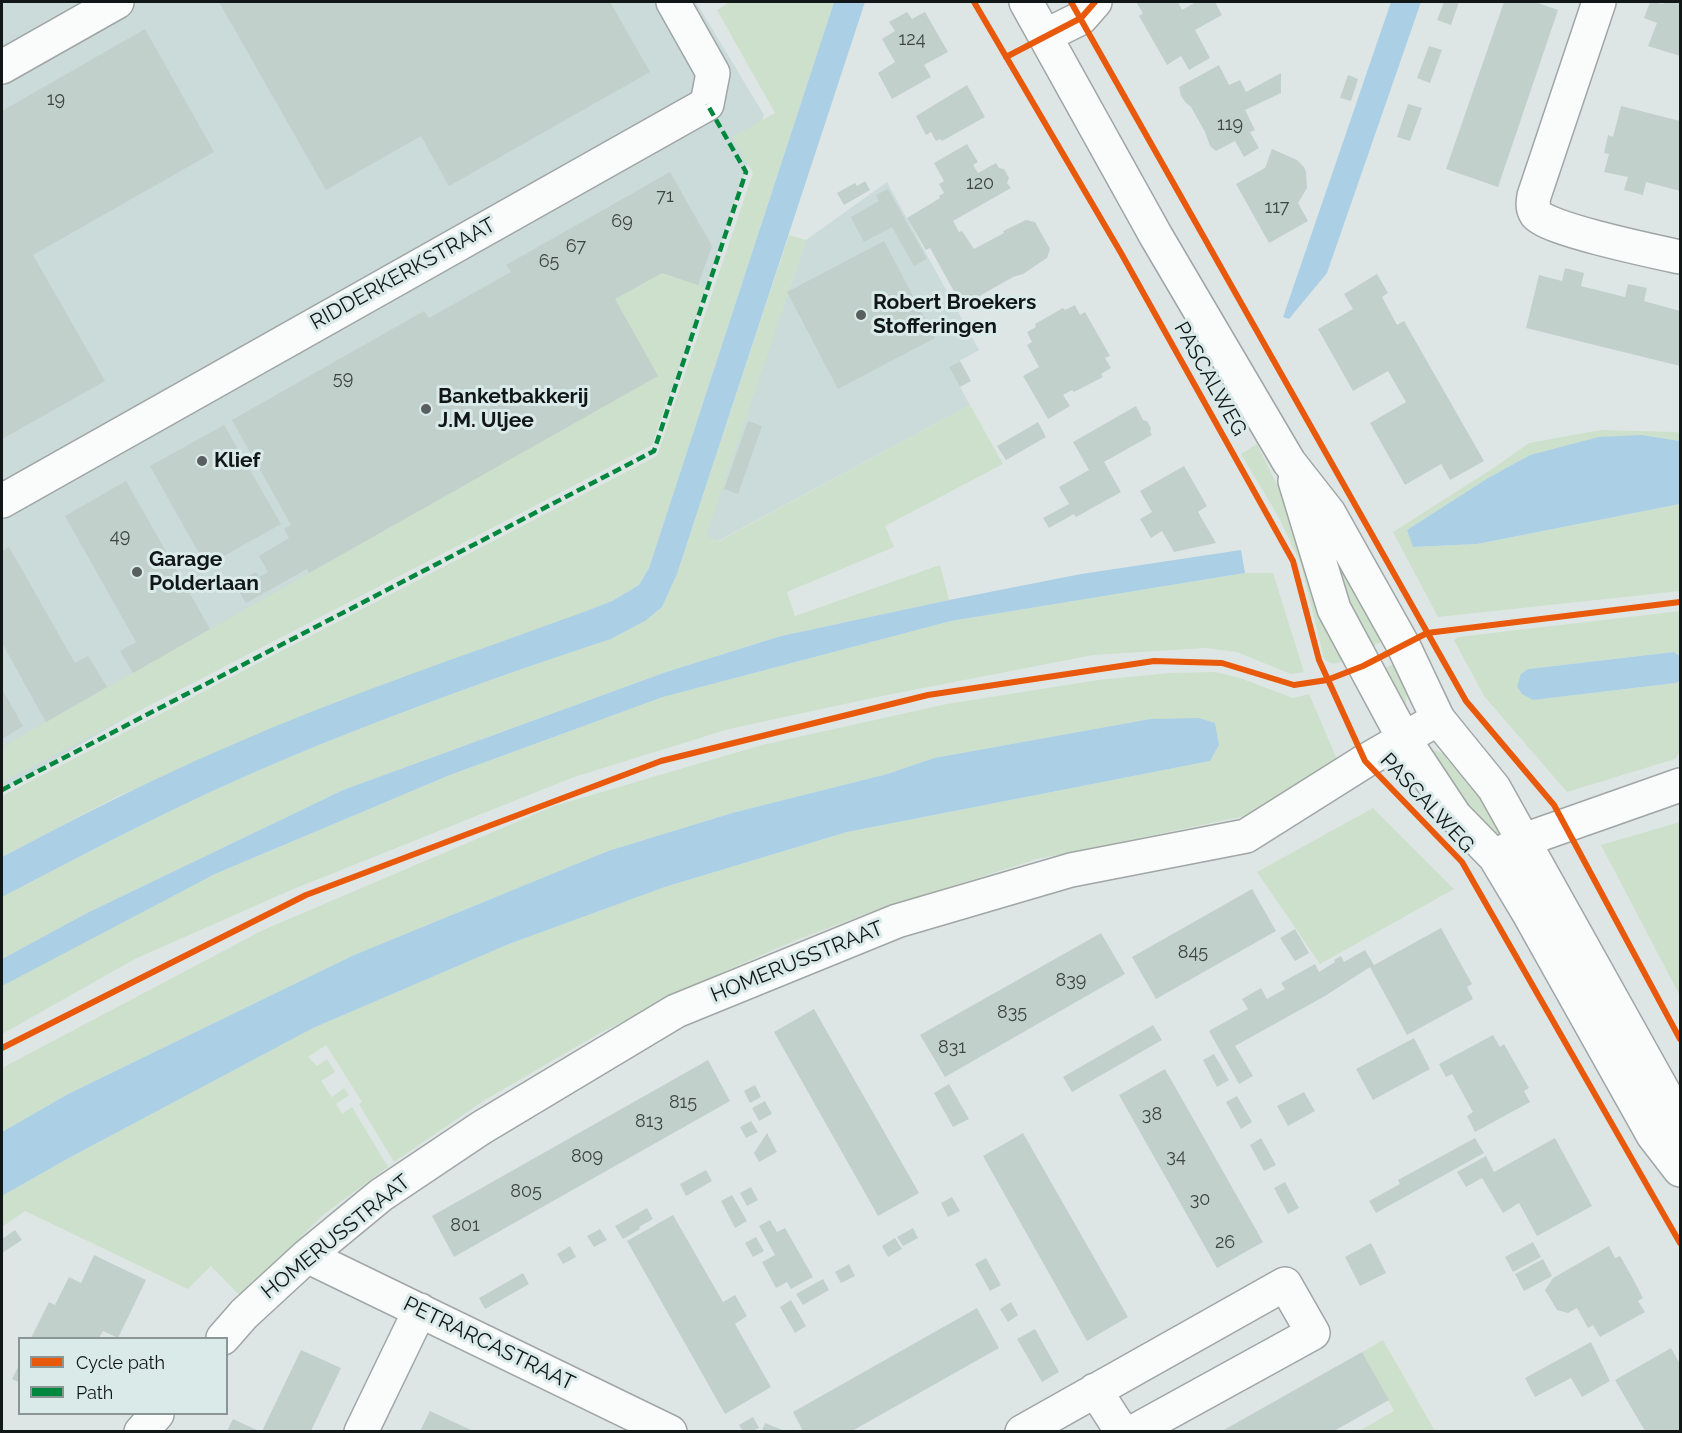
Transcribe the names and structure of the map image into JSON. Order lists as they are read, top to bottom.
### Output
{
  "streets": {
    "street": [
      "RIDDERKERKSTRAAT",
      "PASCALWEG",
      "HOMERUSSTRAAT",
      "PETRARCASTRAAT"
    ]
  },
  "crossings": [
    ["PASCALWEG", "HOMERUSSTRAAT"],
    ["HOMERUSSTRAAT", "PETRARCASTRAAT"]
  ],
  "places": [
    "Robert Broekers Stofferingen",
    "Banketbakkerij J.M. Uljee",
    "Klief",
    "Garage Polderlaan"
  ],
  "house_numbers": [
    "124",
    "19",
    "119",
    "120",
    "71",
    "117",
    "69",
    "67",
    "65",
    "59",
    "49",
    "845",
    "839",
    "835",
    "831",
    "815",
    "38",
    "813",
    "809",
    "34",
    "805",
    "30",
    "801",
    "26"
  ],
  "legend": ["Cycle path", "Path"]
}
